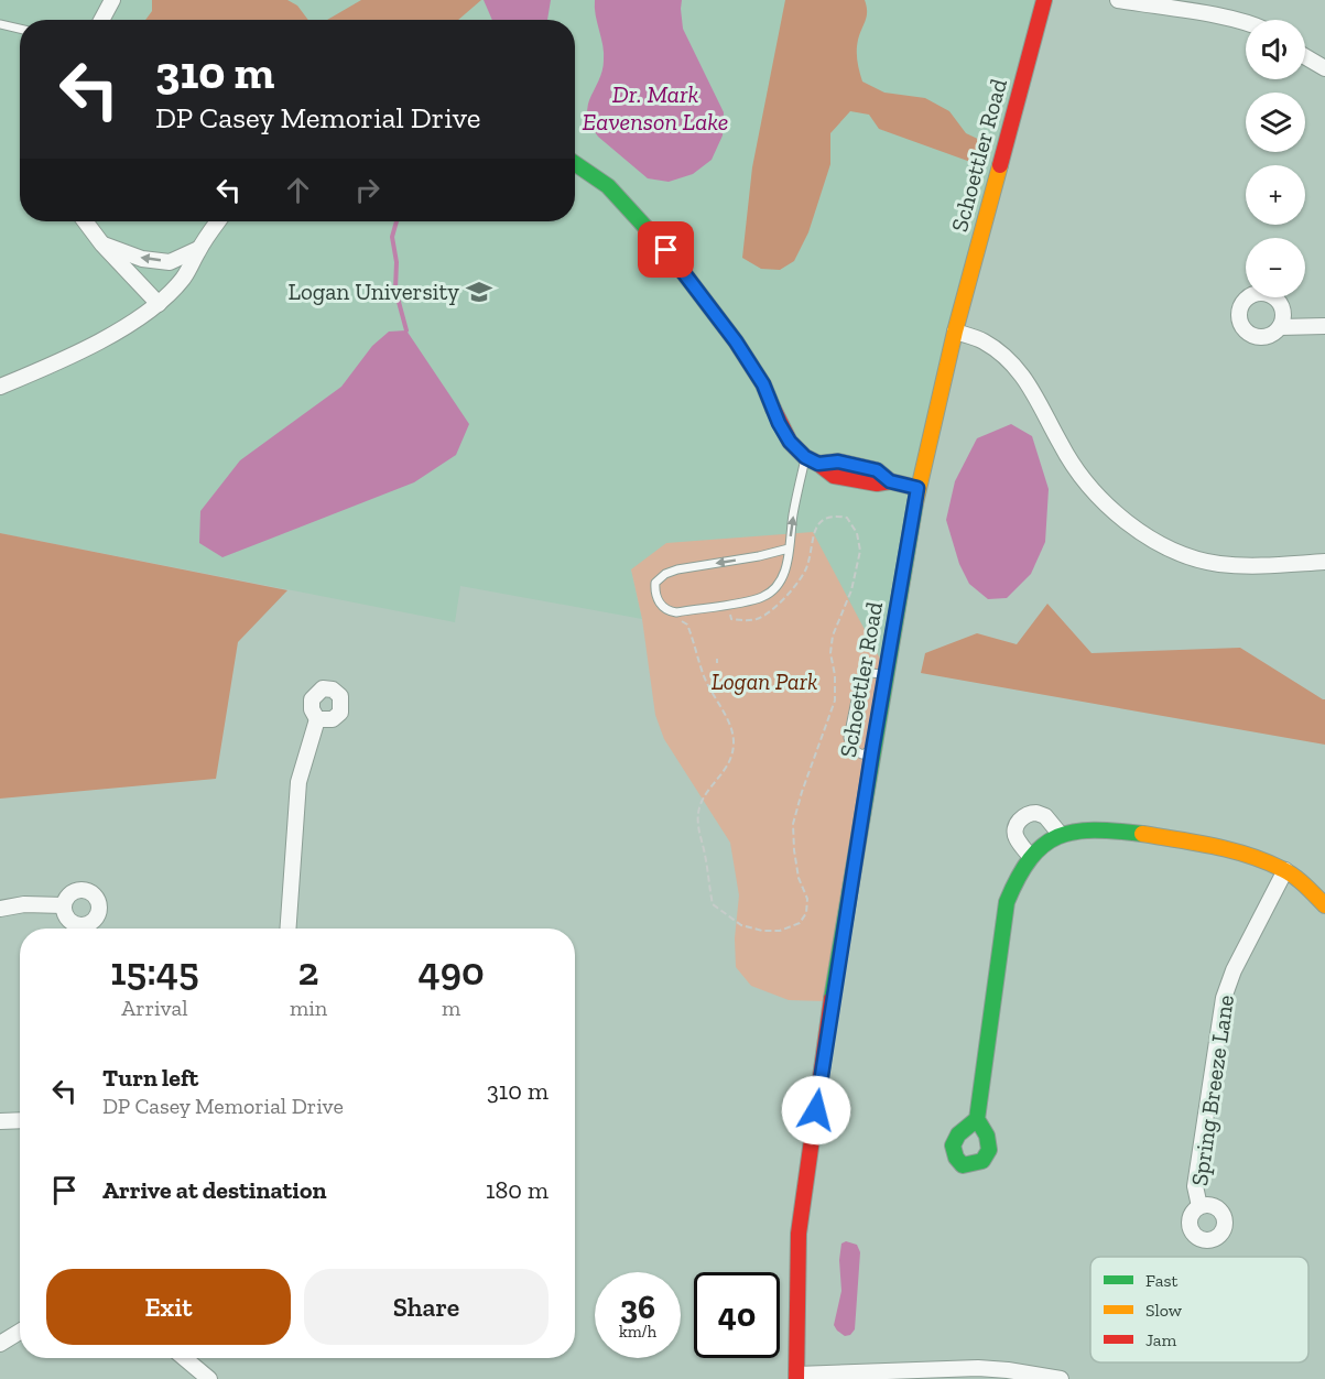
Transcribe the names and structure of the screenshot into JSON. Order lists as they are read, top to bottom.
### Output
{
  "streets": {
    "street": ["Schoettler Road", "Spring Breeze Lane"]
  },
  "water": ["Dr. Mark Eavenson Lake"],
  "parks": ["Logan Park"],
  "places": {
    "school or university": ["Logan University"]
  },
  "legend": ["Fast", "Slow", "Jam"],
  "page": {
    "map_buttons": ["+", "−"],
    "turn": ["310 m", "DP Casey Memorial Drive"],
    "eta": [
      "15:45",
      "Arrival",
      "2",
      "min",
      "490",
      "m"
    ],
    "list": [
      {
        "name": "Turn left",
        "note": "DP Casey Memorial Drive",
        "value": "310 m"
      },
      {
        "name": "Arrive at destination",
        "value": "180 m"
      }
    ],
    "buttons": ["Exit", "Share"],
    "speed": "36 km/h",
    "limit": "40"
  }
}
